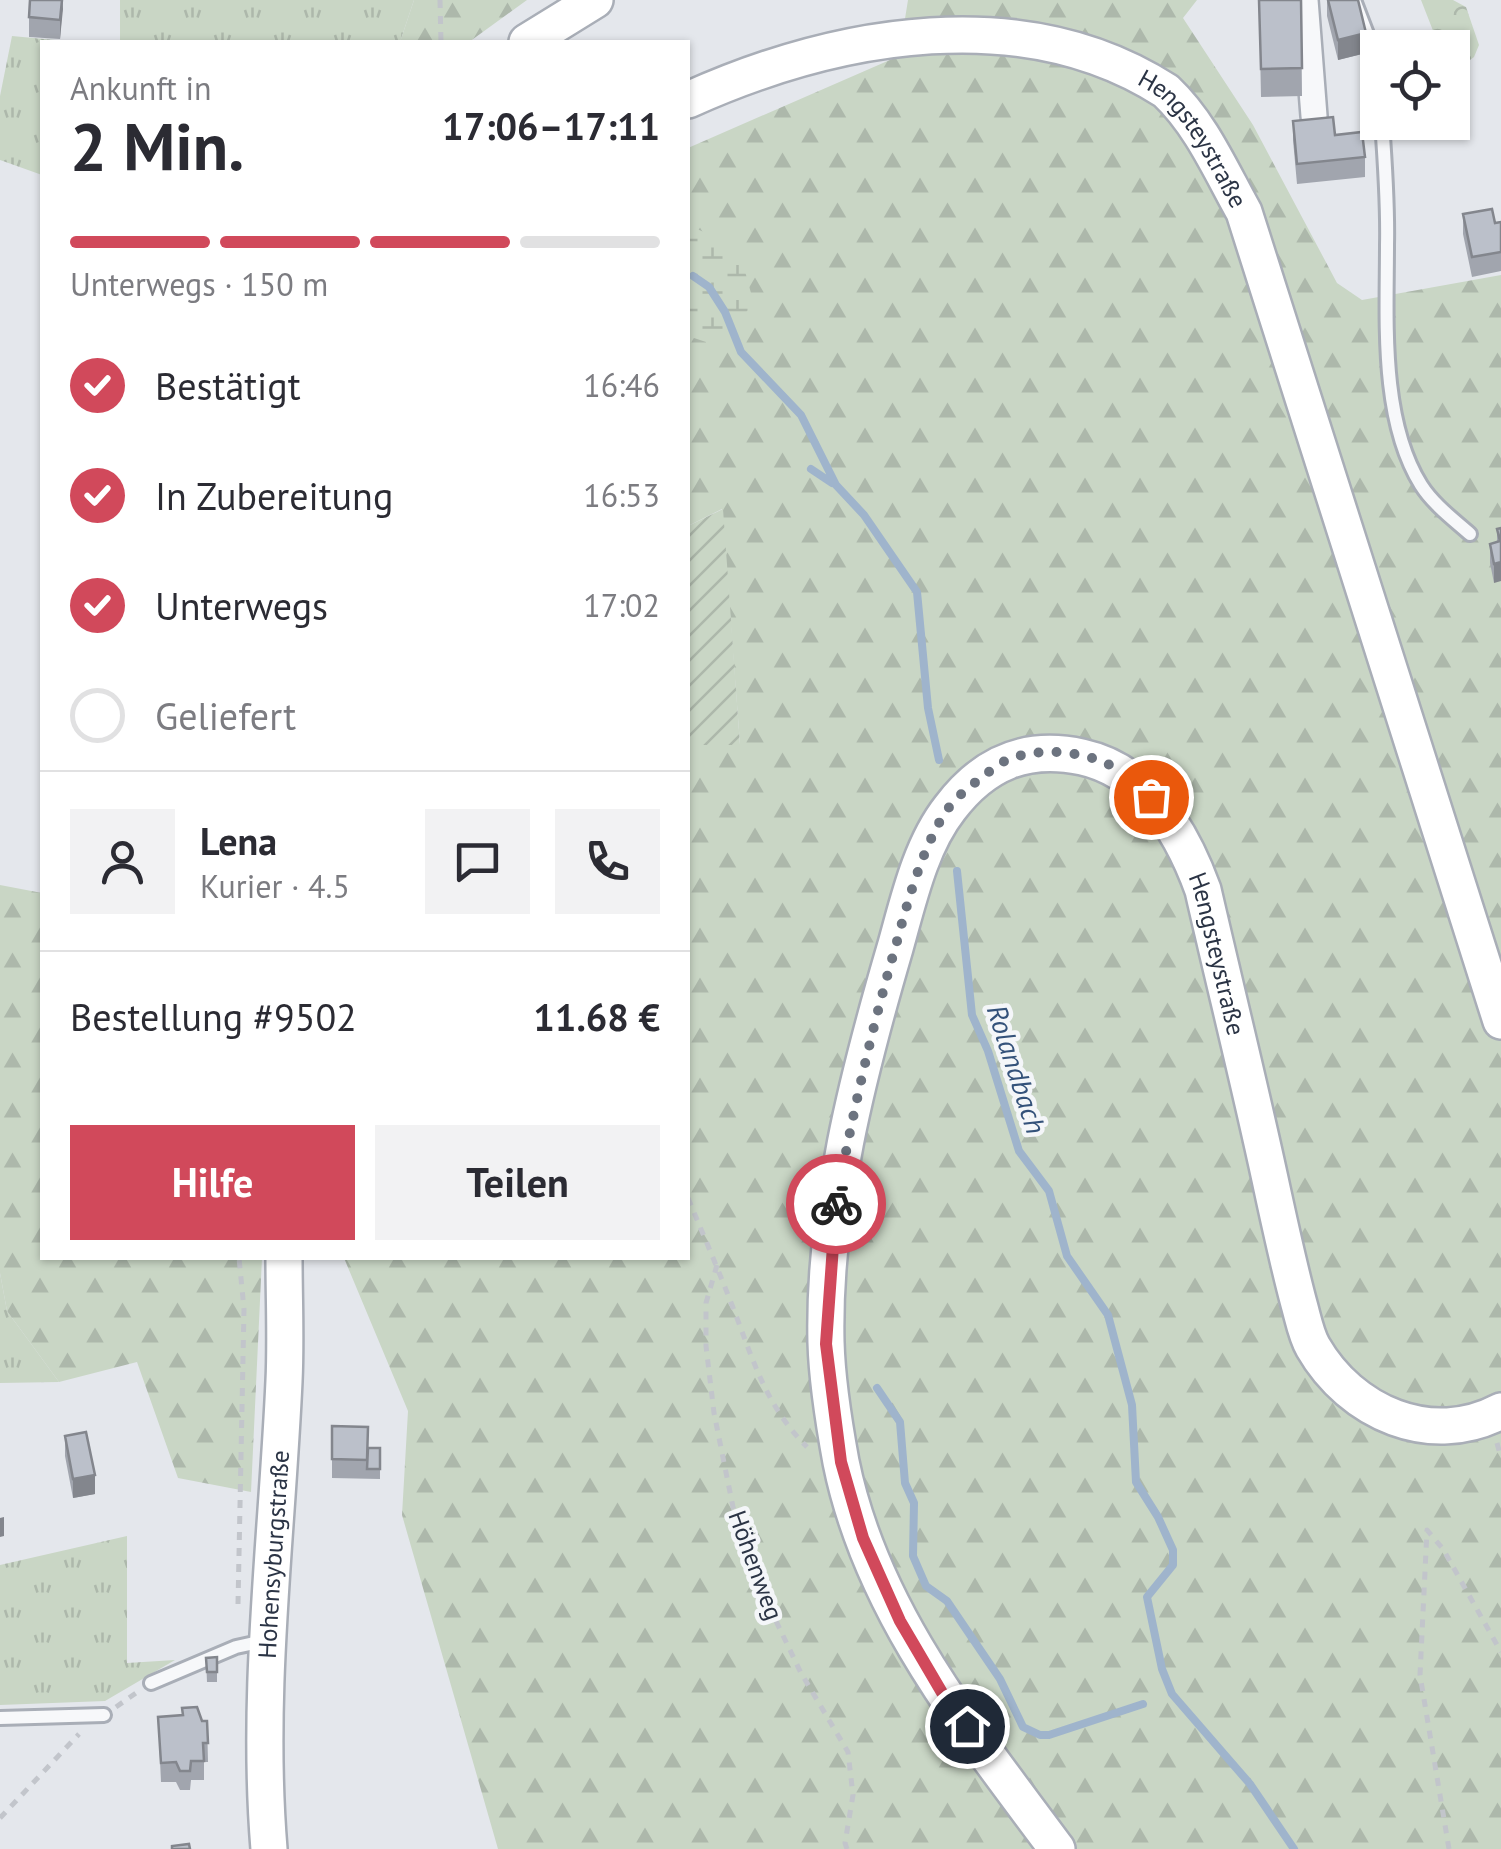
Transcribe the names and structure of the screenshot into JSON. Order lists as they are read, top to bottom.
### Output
{
  "streets": {
    "main road": ["Hengsteystraße", "Hohensyburgstraße"],
    "path": ["Höhenweg"]
  },
  "water": ["Rolandbach"],
  "page": {
    "heading": ["2 Min.", "Ankunft in", "17:06–17:11"],
    "panel": [
      "Lena",
      "Kurier · 4.5",
      "Bestellung #9502",
      "11.68 €"
    ],
    "bar": "Unterwegs · 150 m",
    "list": [
      ["Bestätigt", "16:46"],
      ["In Zubereitung", "16:53"],
      ["Unterwegs", "17:02"],
      "Geliefert"
    ],
    "buttons": ["Hilfe", "Teilen"]
  }
}
